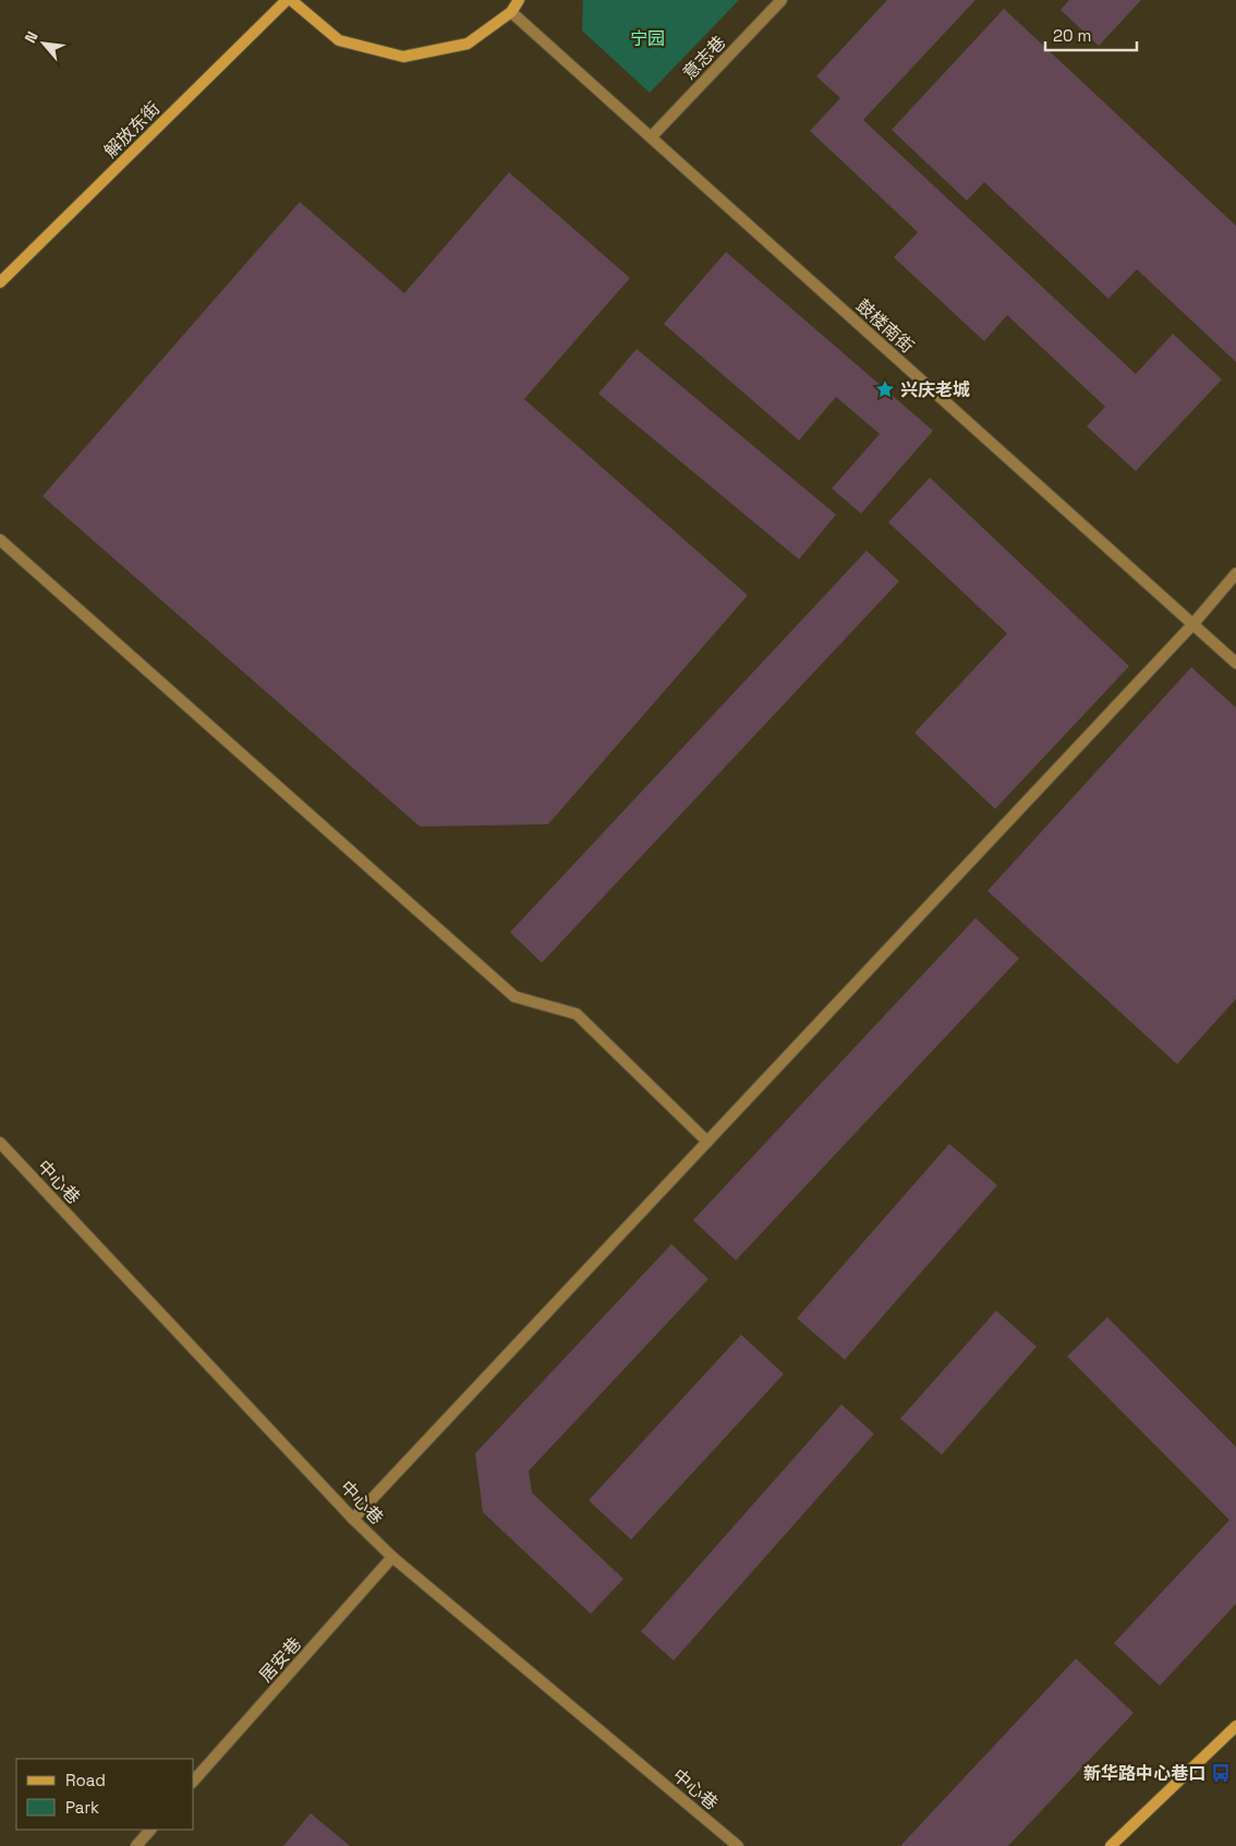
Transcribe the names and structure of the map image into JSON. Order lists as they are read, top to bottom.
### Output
{
  "streets": {
    "main road": ["解放东街"],
    "street": [
      "意志巷",
      "鼓楼南街",
      "中心巷",
      "居安巷"
    ]
  },
  "crossings": [
    ["意志巷", "鼓楼南街"],
    ["中心巷", "居安巷"]
  ],
  "parks": ["宁园"],
  "places": {
    "place": ["兴庆老城"],
    "bus stop": ["新华路中心巷口"]
  },
  "legend": ["Road", "Park"],
  "scale_bar": "20 m",
  "north": "top left"
}
